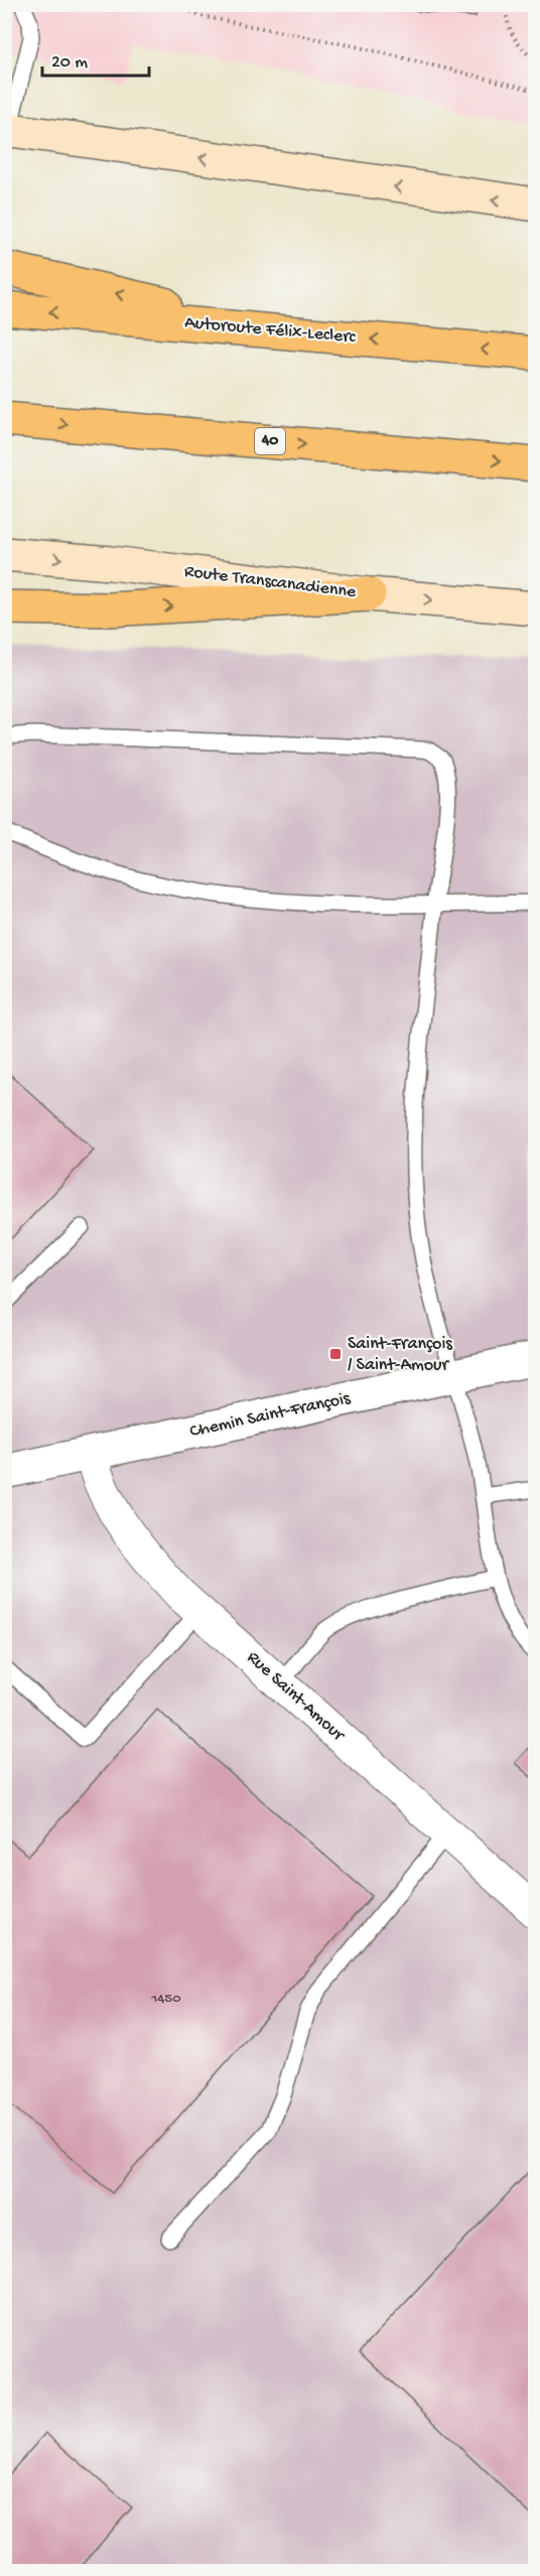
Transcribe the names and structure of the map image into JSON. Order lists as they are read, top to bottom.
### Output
{
  "streets": {
    "highway": ["Autoroute Félix-Leclerc", "40"],
    "main road": ["Route Transcanadienne"],
    "street": ["Chemin Saint-François", "Rue Saint-Amour"]
  },
  "crossings": [
    ["Chemin Saint-François", "Rue Saint-Amour"]
  ],
  "one_way": ["Route Transcanadienne"],
  "places": {
    "transit": ["Saint-François / Saint-Amour"]
  },
  "house_numbers": ["1450"],
  "scale_bar": "20 m"
}
